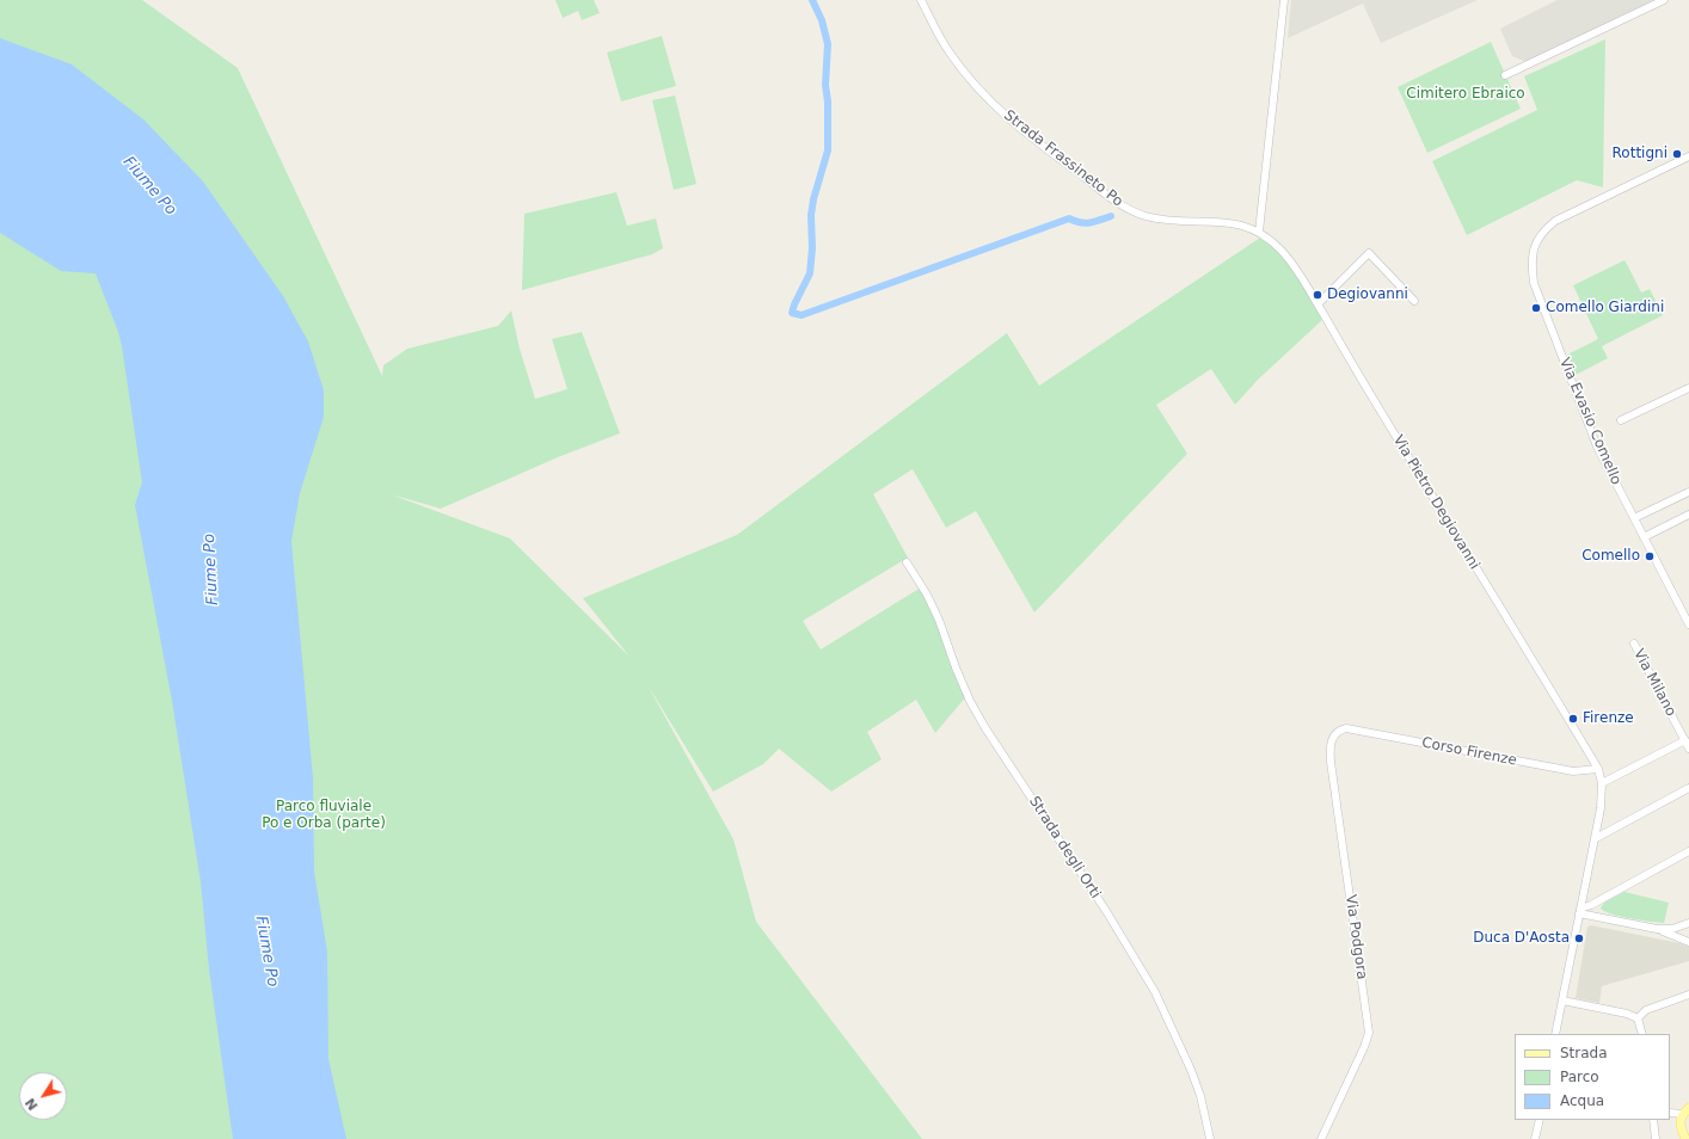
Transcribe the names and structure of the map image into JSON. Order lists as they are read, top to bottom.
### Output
{
  "streets": {
    "street": [
      "Strada Frassineto Po",
      "Via Evasio Comello",
      "Via Pietro Degiovanni",
      "Via Milano",
      "Corso Firenze",
      "Strada degli Orti",
      "Via Podgora"
    ]
  },
  "crossings": [
    ["Strada Frassineto Po", "Via Pietro Degiovanni"],
    ["Via Pietro Degiovanni", "Corso Firenze"],
    ["Corso Firenze", "Via Podgora"]
  ],
  "water": ["Fiume Po"],
  "parks": ["Cimitero Ebraico", "Parco fluviale Po e Orba (parte)"],
  "places": [
    "Rottigni",
    "Degiovanni",
    "Comello Giardini",
    "Comello",
    "Firenze",
    "Duca D'Aosta"
  ],
  "legend": ["Strada", "Parco", "Acqua"],
  "north": "bottom left"
}
